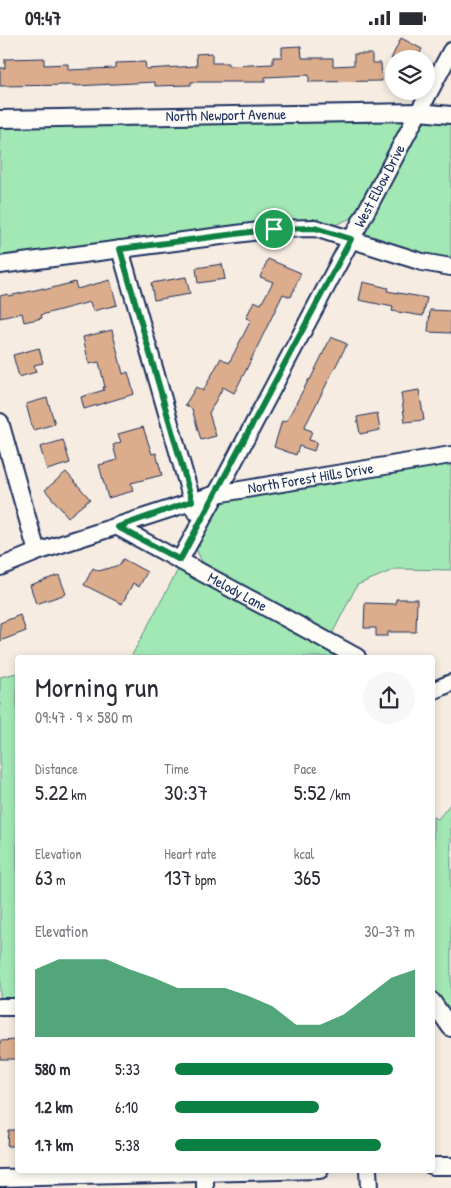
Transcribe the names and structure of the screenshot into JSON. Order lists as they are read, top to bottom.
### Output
{
  "streets": {
    "street": [
      "North Newport Avenue",
      "West Elbow Drive",
      "North Forest Hills Drive",
      "Melody Lane"
    ]
  },
  "crossings": [
    ["North Newport Avenue", "West Elbow Drive"],
    ["West Elbow Drive", "North Forest Hills Drive"],
    ["West Elbow Drive", "Melody Lane"],
    ["North Forest Hills Drive", "Melody Lane"]
  ],
  "page": {
    "status": "09:47",
    "heading": ["Morning run", "09:47 · 9 × 580 m"],
    "stats": [
      ["Distance", "5.22 km"],
      ["Time", "30:37"],
      ["Pace", "5:52 /km"],
      ["Elevation", "63 m"],
      ["Heart rate", "137 bpm"],
      ["kcal", "365"]
    ],
    "chart": ["Elevation", "30–37 m"],
    "list": [
      {
        "name": "580 m",
        "note": "5:33"
      },
      {
        "name": "1.2 km",
        "note": "6:10"
      },
      {
        "name": "1.7 km",
        "note": "5:38"
      }
    ]
  }
}
